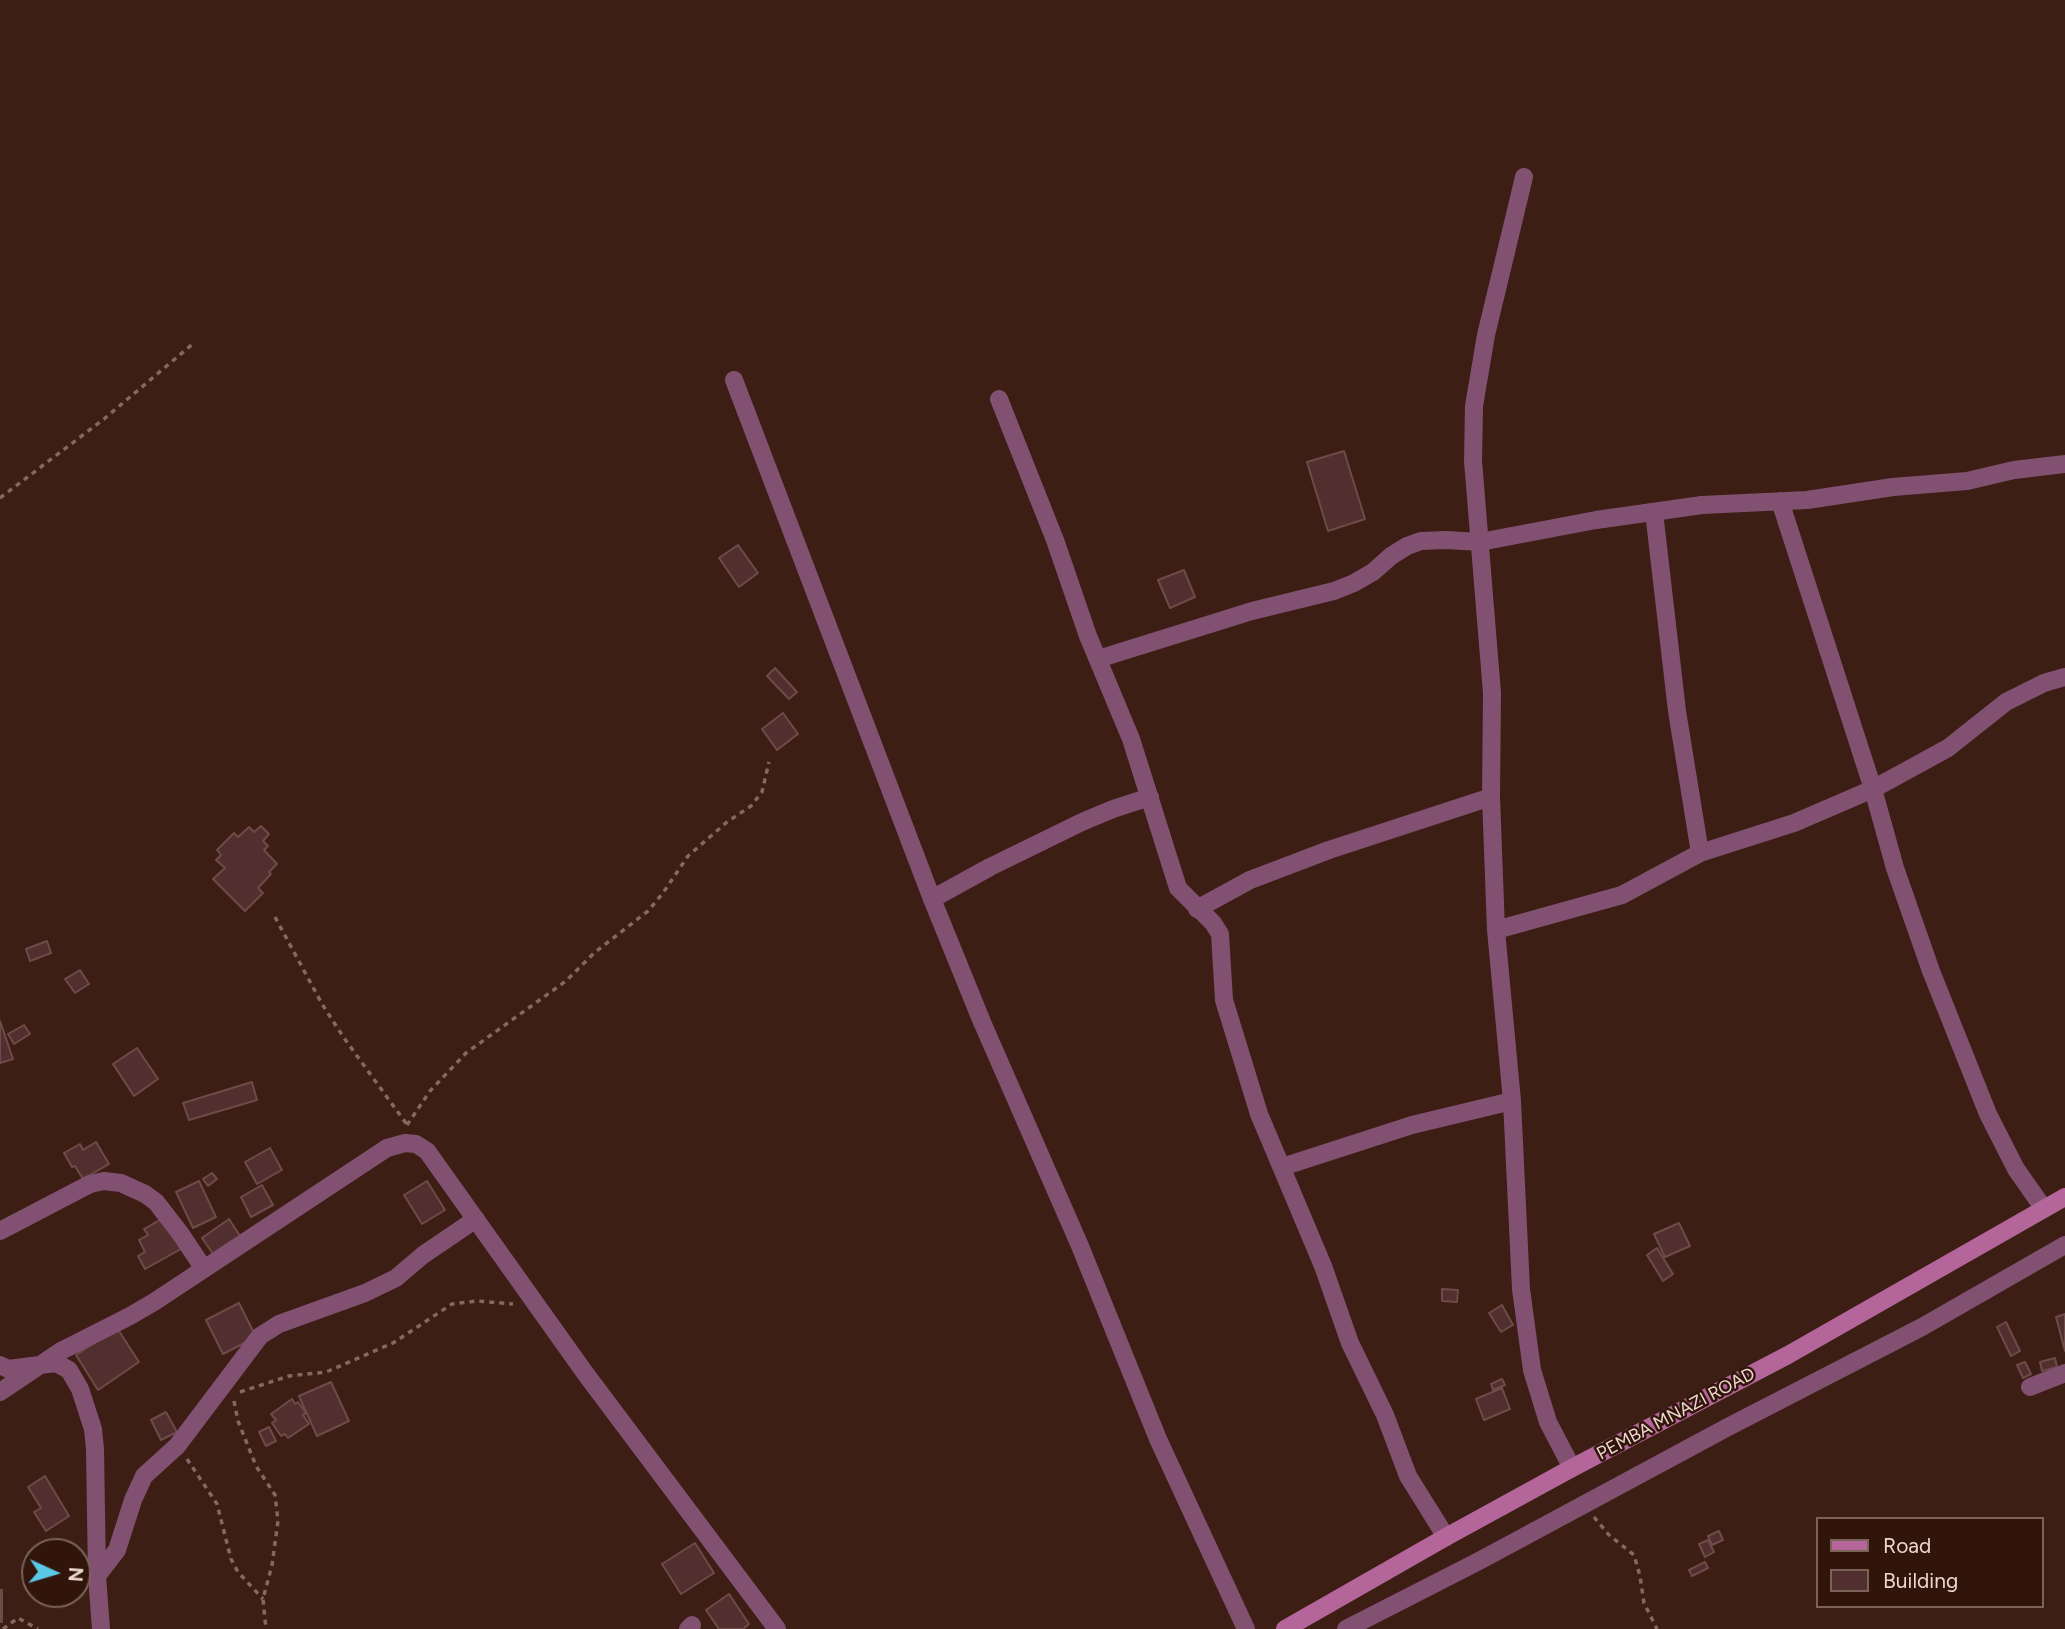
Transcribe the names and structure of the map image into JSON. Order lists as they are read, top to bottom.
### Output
{
  "streets": {
    "main road": ["PEMBA MNAZI ROAD"]
  },
  "legend": ["Road", "Building"],
  "north": "right"
}
